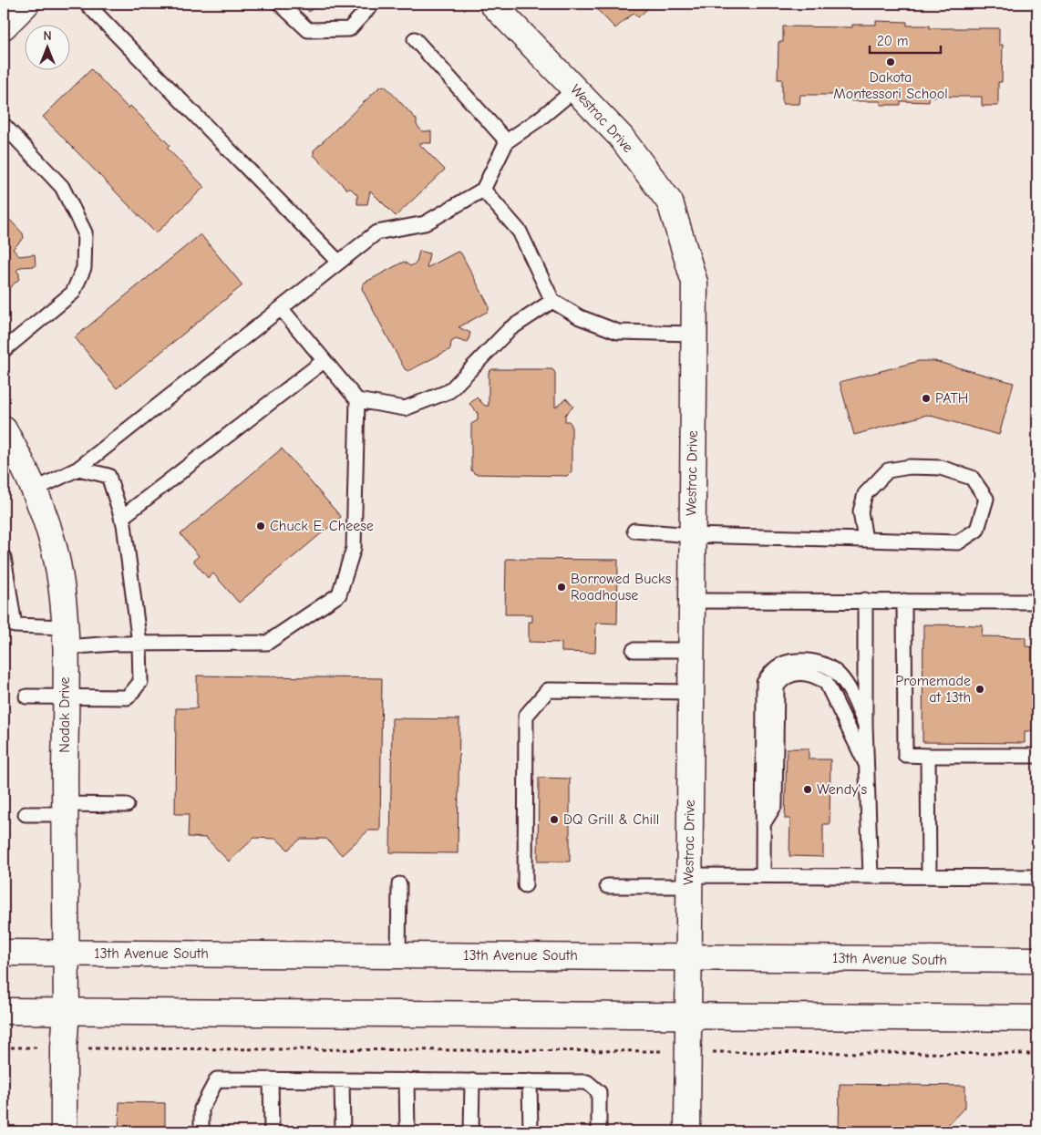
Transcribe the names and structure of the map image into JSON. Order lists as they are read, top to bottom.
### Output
{
  "streets": {
    "main road": ["Westrac Drive", "Nodak Drive", "13th Avenue South"]
  },
  "crossings": [
    ["Westrac Drive", "13th Avenue South"],
    ["Nodak Drive", "13th Avenue South"]
  ],
  "places": [
    "Dakota Montessori School",
    "PATH",
    "Chuck E. Cheese",
    "Borrowed Bucks Roadhouse",
    "Promemade at 13th",
    "Wendy's",
    "DQ Grill & Chill"
  ],
  "scale_bar": "20 m",
  "north": "top"
}
